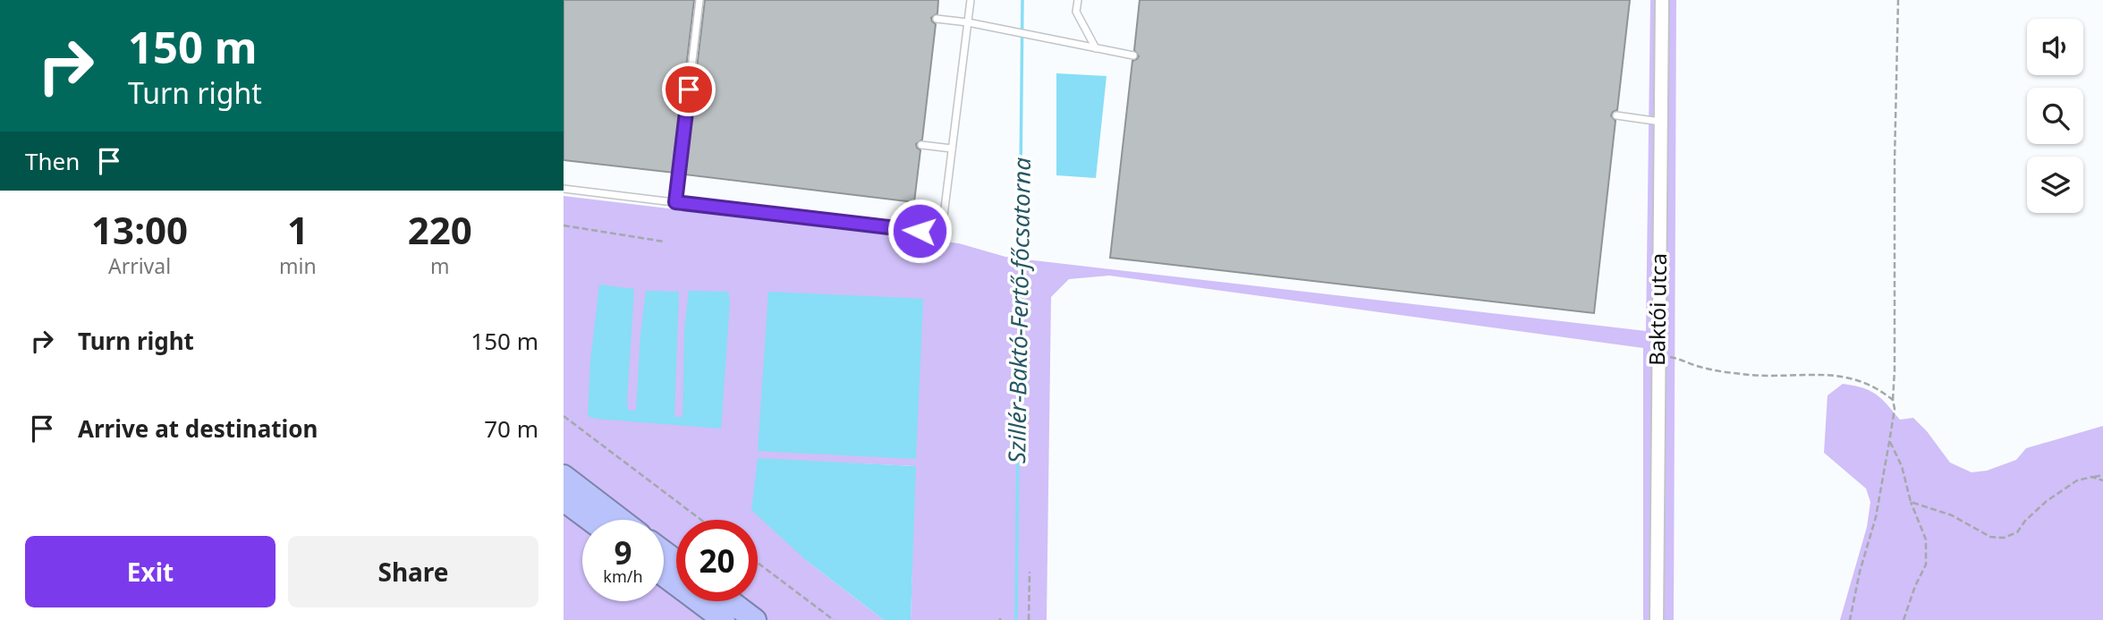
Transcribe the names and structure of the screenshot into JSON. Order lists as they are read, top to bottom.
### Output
{
  "streets": {
    "street": ["Baktói utca"]
  },
  "water": ["Szillér-Baktó-Fertő-főcsatorna"],
  "page": {
    "turn": ["150 m", "Turn right"],
    "then": "Then",
    "eta": [
      "13:00",
      "Arrival",
      "1",
      "min",
      "220",
      "m"
    ],
    "list": [
      {
        "name": "Turn right",
        "value": "150 m"
      },
      {
        "name": "Arrive at destination",
        "value": "70 m"
      }
    ],
    "speed": "9 km/h",
    "limit": "20",
    "buttons": ["Exit", "Share"]
  }
}
